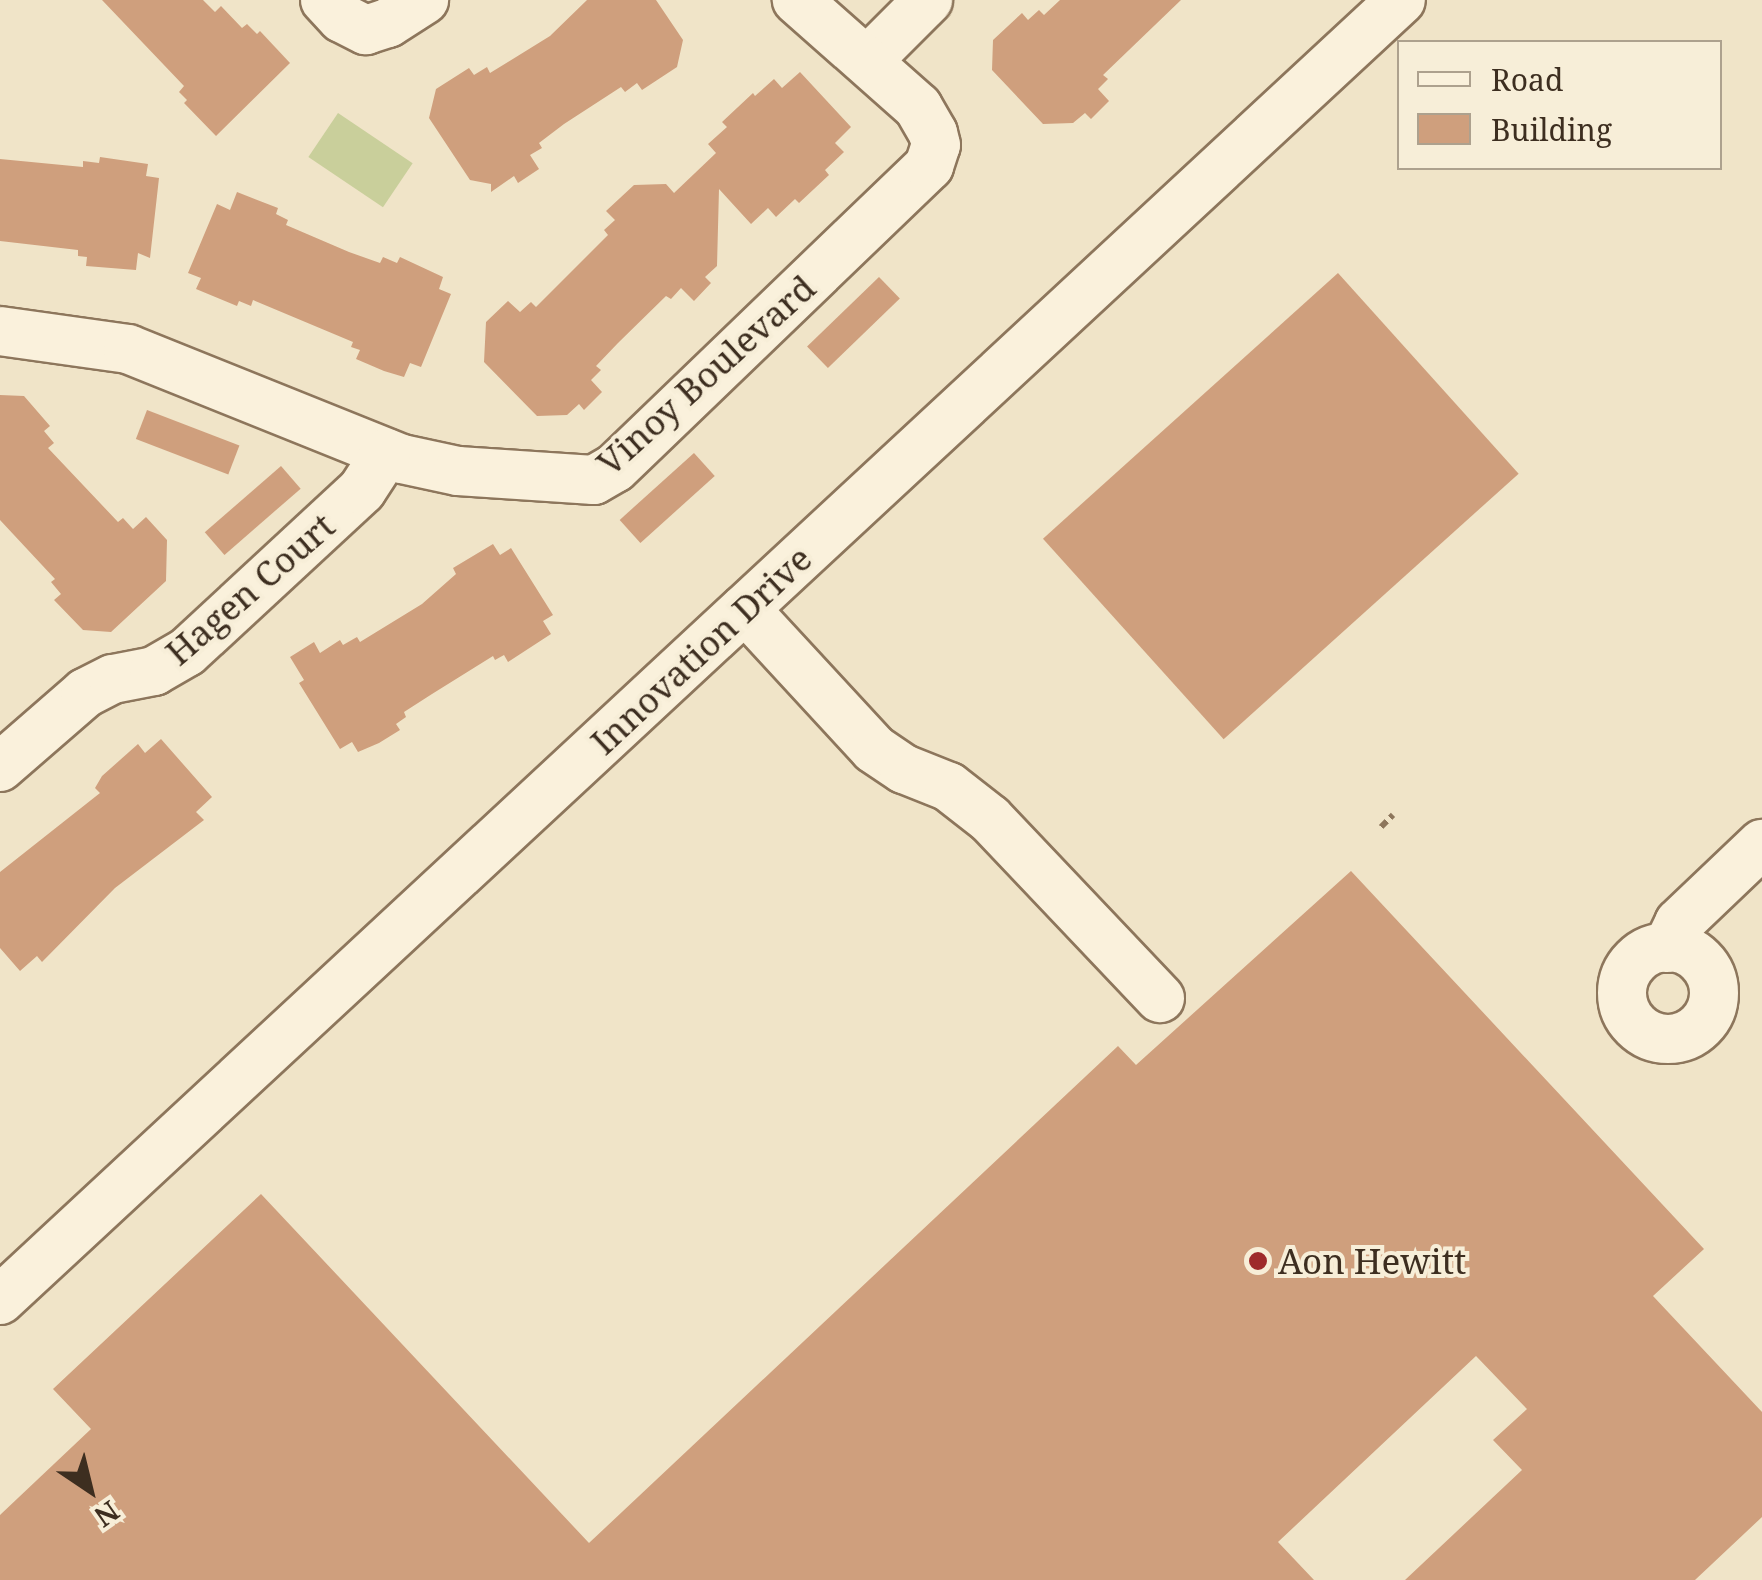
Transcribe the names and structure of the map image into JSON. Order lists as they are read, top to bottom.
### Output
{
  "streets": {
    "street": ["Vinoy Boulevard", "Hagen Court", "Innovation Drive"]
  },
  "crossings": [
    ["Vinoy Boulevard", "Hagen Court"]
  ],
  "places": ["Aon Hewitt"],
  "legend": ["Road", "Building"],
  "north": "bottom right"
}
